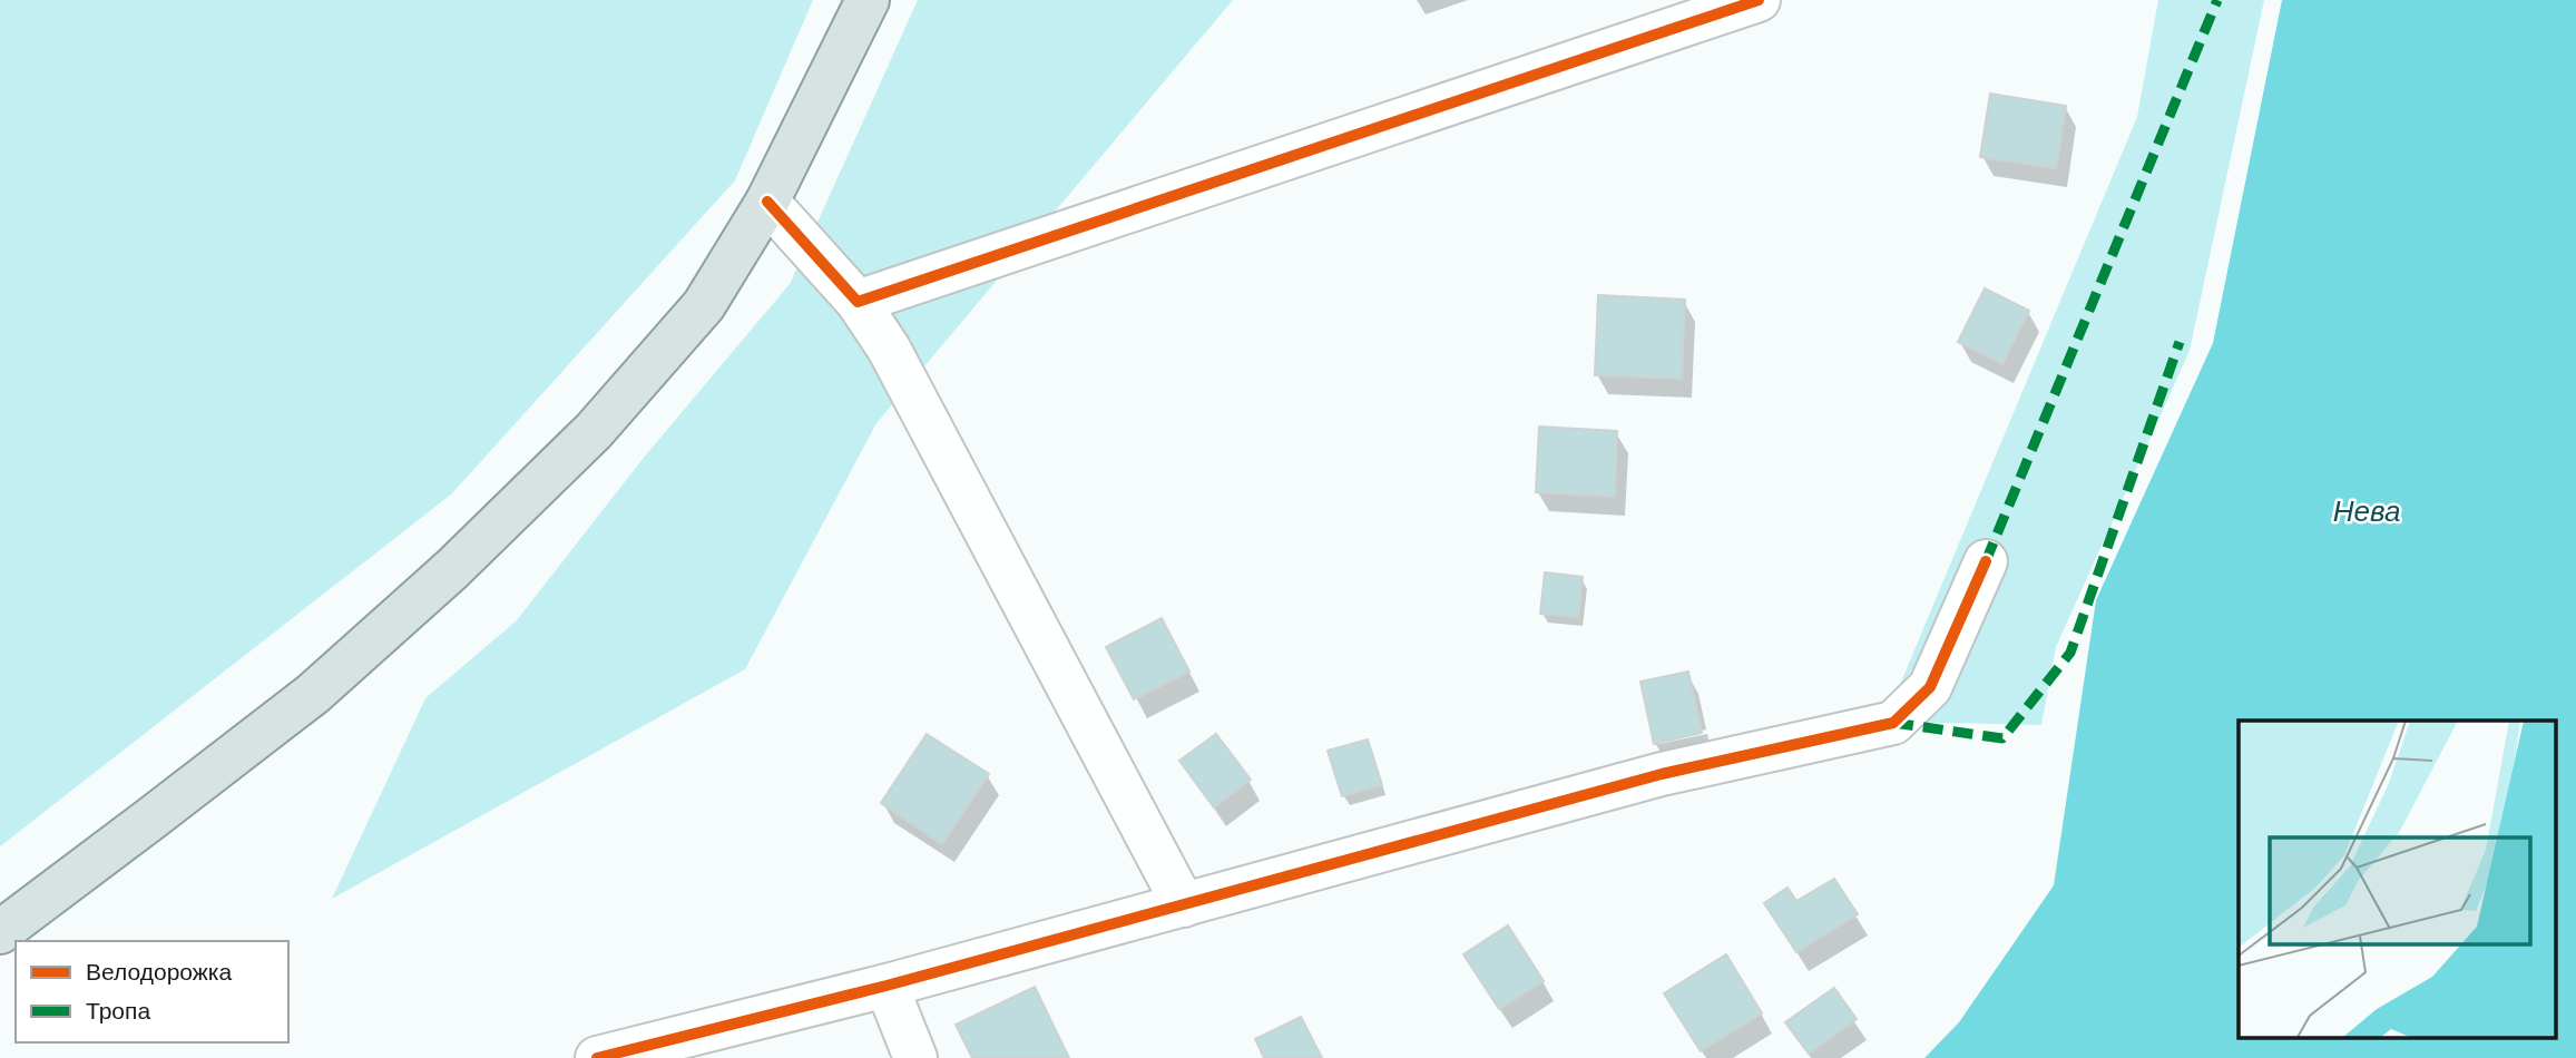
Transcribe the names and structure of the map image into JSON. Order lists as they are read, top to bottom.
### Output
{
  "water": ["Нева"],
  "legend": ["Велодорожка", "Тропа"]
}
